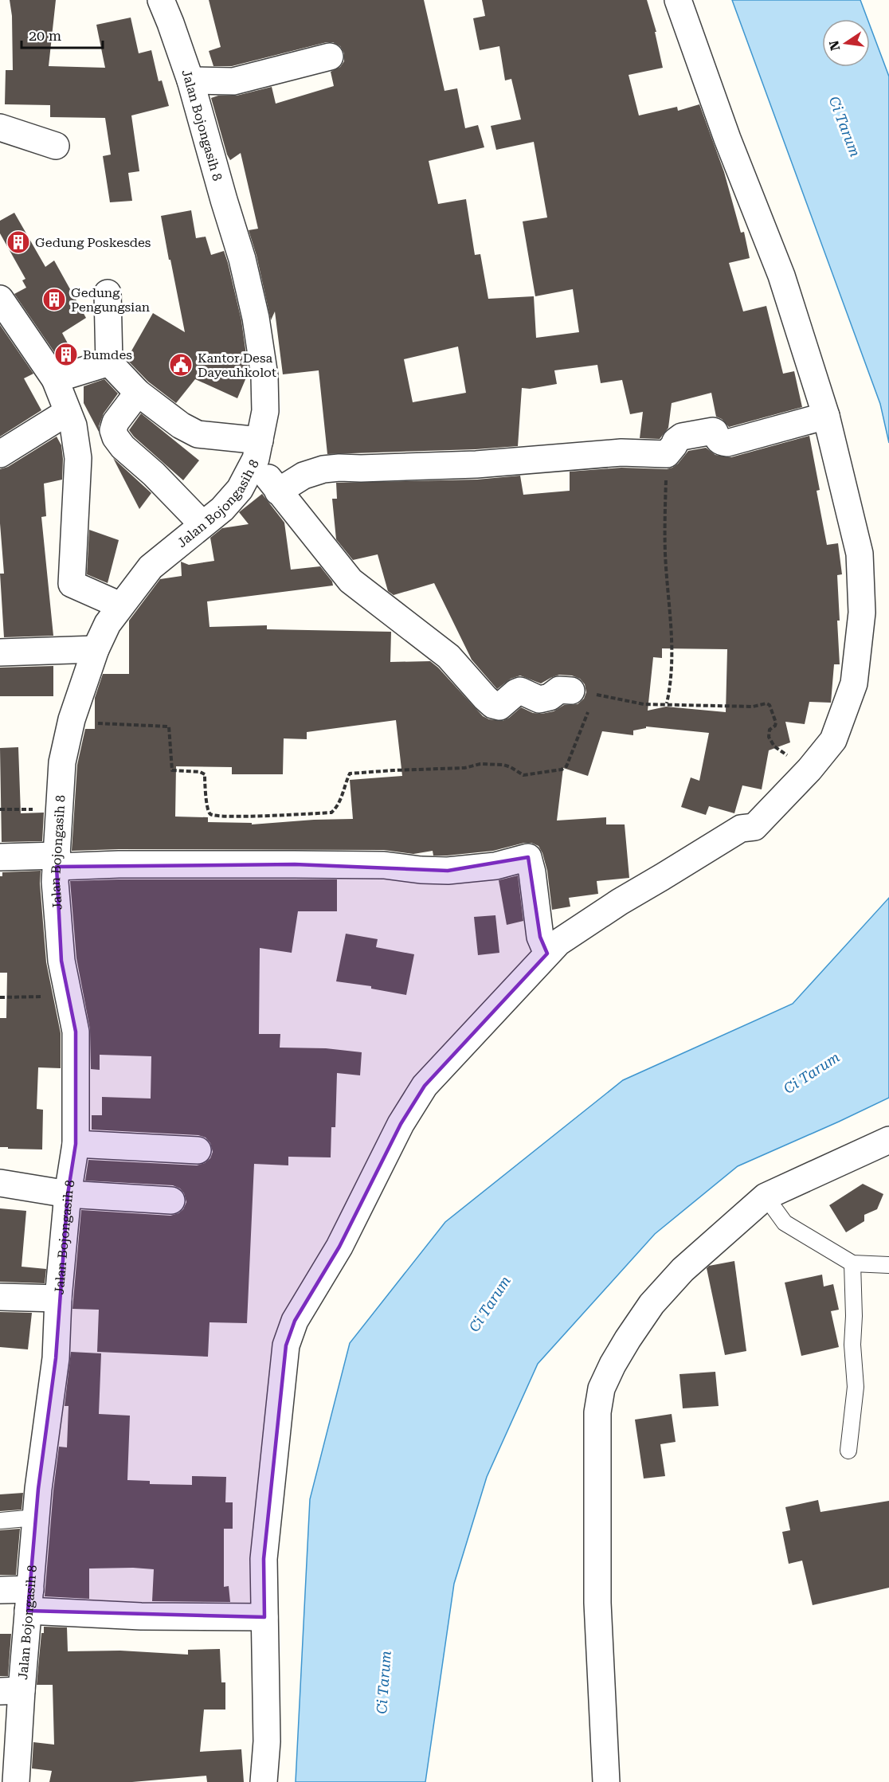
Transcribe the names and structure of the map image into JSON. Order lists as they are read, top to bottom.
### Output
{
  "streets": {
    "street": ["Jalan Bojongasih 8"]
  },
  "water": ["Ci Tarum"],
  "places": {
    "building": ["Gedung Poskesdes", "Gedung Pengungsian", "Bumdes"],
    "public building": ["Kantor Desa Dayeuhkolot"]
  },
  "scale_bar": "20 m",
  "north": "left"
}
